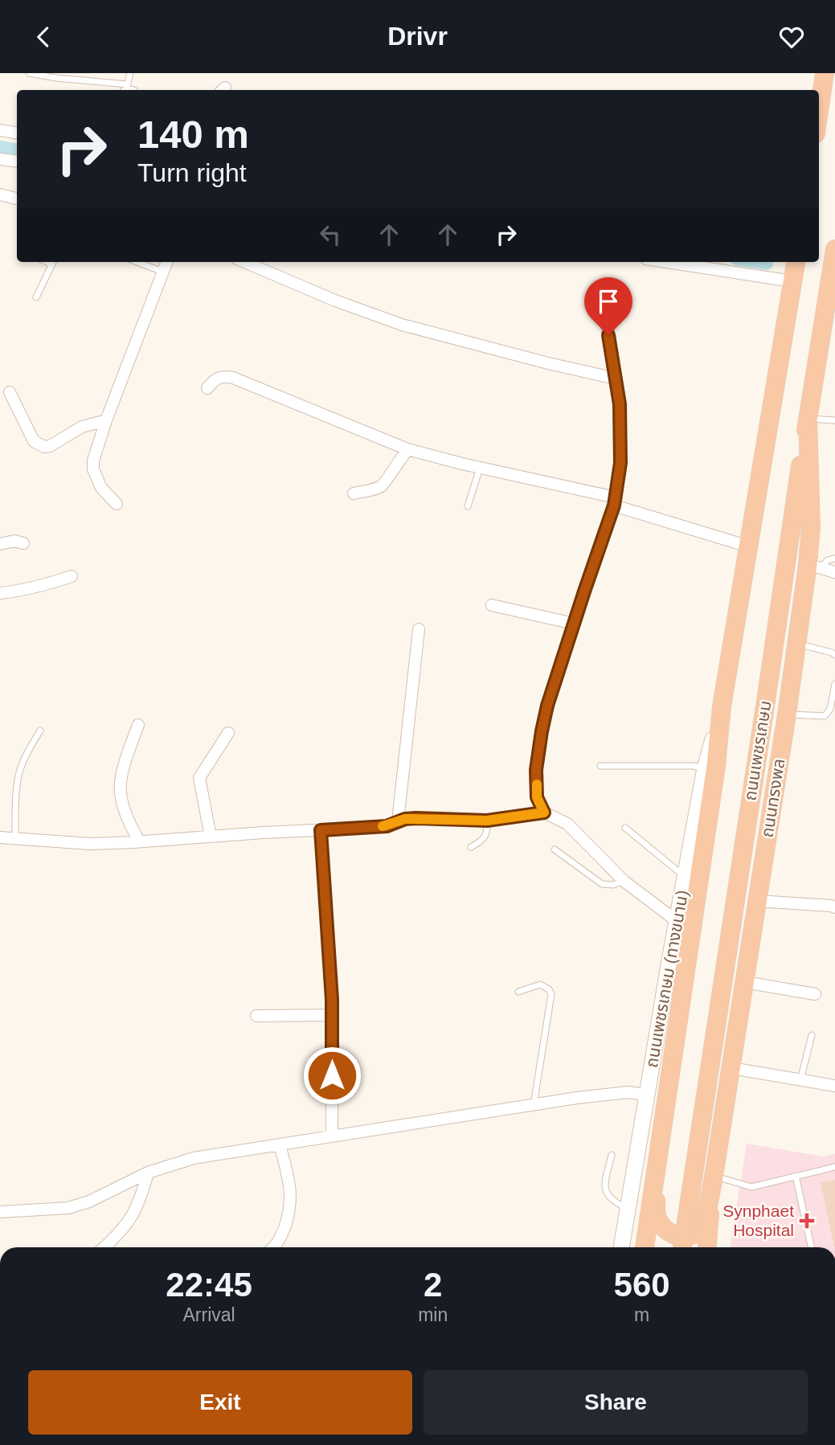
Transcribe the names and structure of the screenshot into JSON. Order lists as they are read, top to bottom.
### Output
{
  "streets": {
    "highway": ["ถนนเพชรเกษม", "ถนนทรงพล"],
    "main road": ["ถนนเพชรเกษม (ทางขนาน)"]
  },
  "crossings": [
    ["ถนนเพชรเกษม", "ถนนทรงพล"]
  ],
  "places": {
    "health": ["Synphaet Hospital"]
  },
  "page": {
    "header": "Drivr",
    "turn": ["140 m", "Turn right"],
    "eta": [
      "22:45",
      "Arrival",
      "2",
      "min",
      "560",
      "m"
    ],
    "buttons": ["Exit", "Share"]
  }
}
